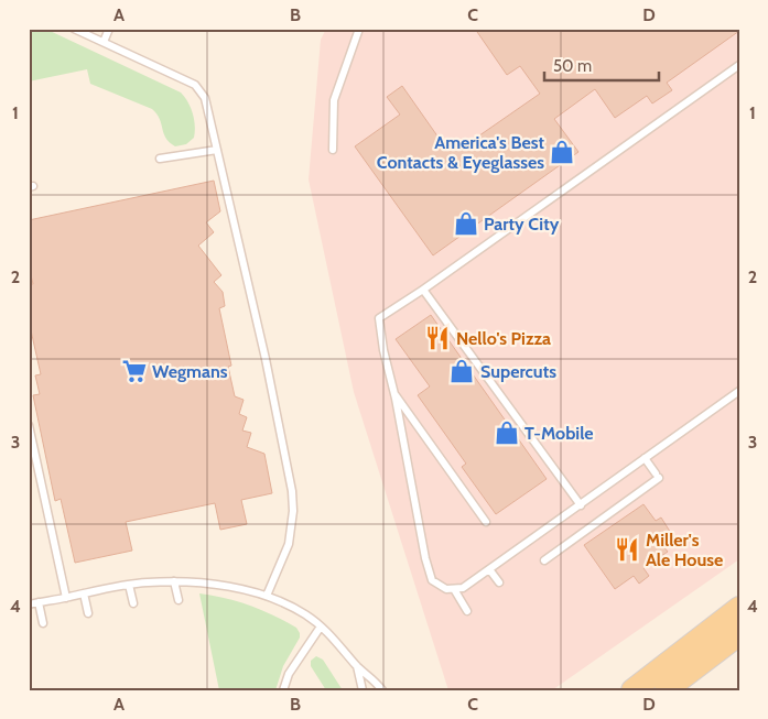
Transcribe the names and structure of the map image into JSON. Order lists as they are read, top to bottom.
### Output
{
  "places": {
    "shop": [
      "America's Best Contacts & Eyeglasses",
      "Party City",
      "Supercuts",
      "T-Mobile"
    ],
    "restaurant": ["Nello's Pizza", "Miller's Ale House"],
    "supermarket": ["Wegmans"]
  },
  "scale_bar": "50 m",
  "grid": {
    "columns": [
      "A",
      "B",
      "C",
      "D"
    ],
    "rows": [
      "1",
      "2",
      "3",
      "4"
    ]
  }
}
